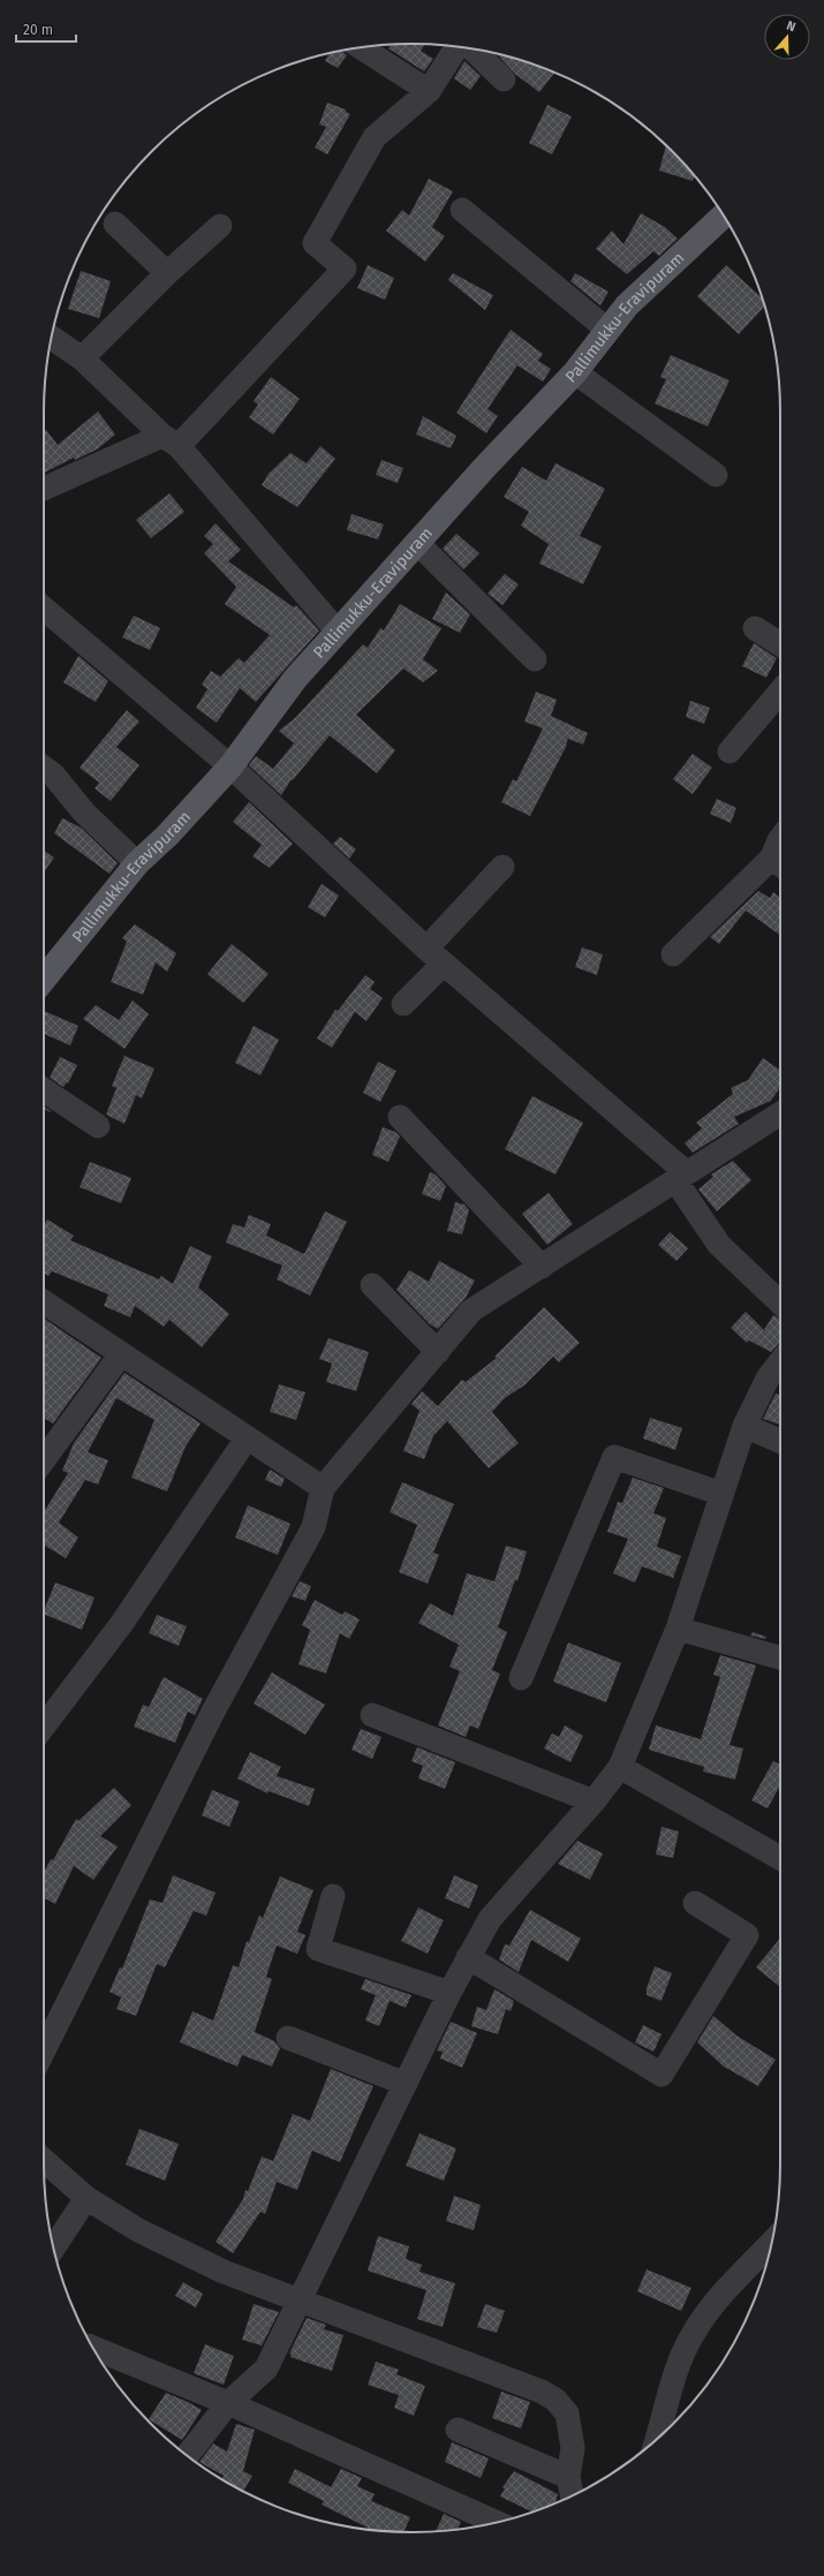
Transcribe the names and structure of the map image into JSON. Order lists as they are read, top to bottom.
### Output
{
  "streets": {
    "main road": ["Pallimukku-Eravipuram"]
  },
  "scale_bar": "20 m",
  "north": "top"
}
